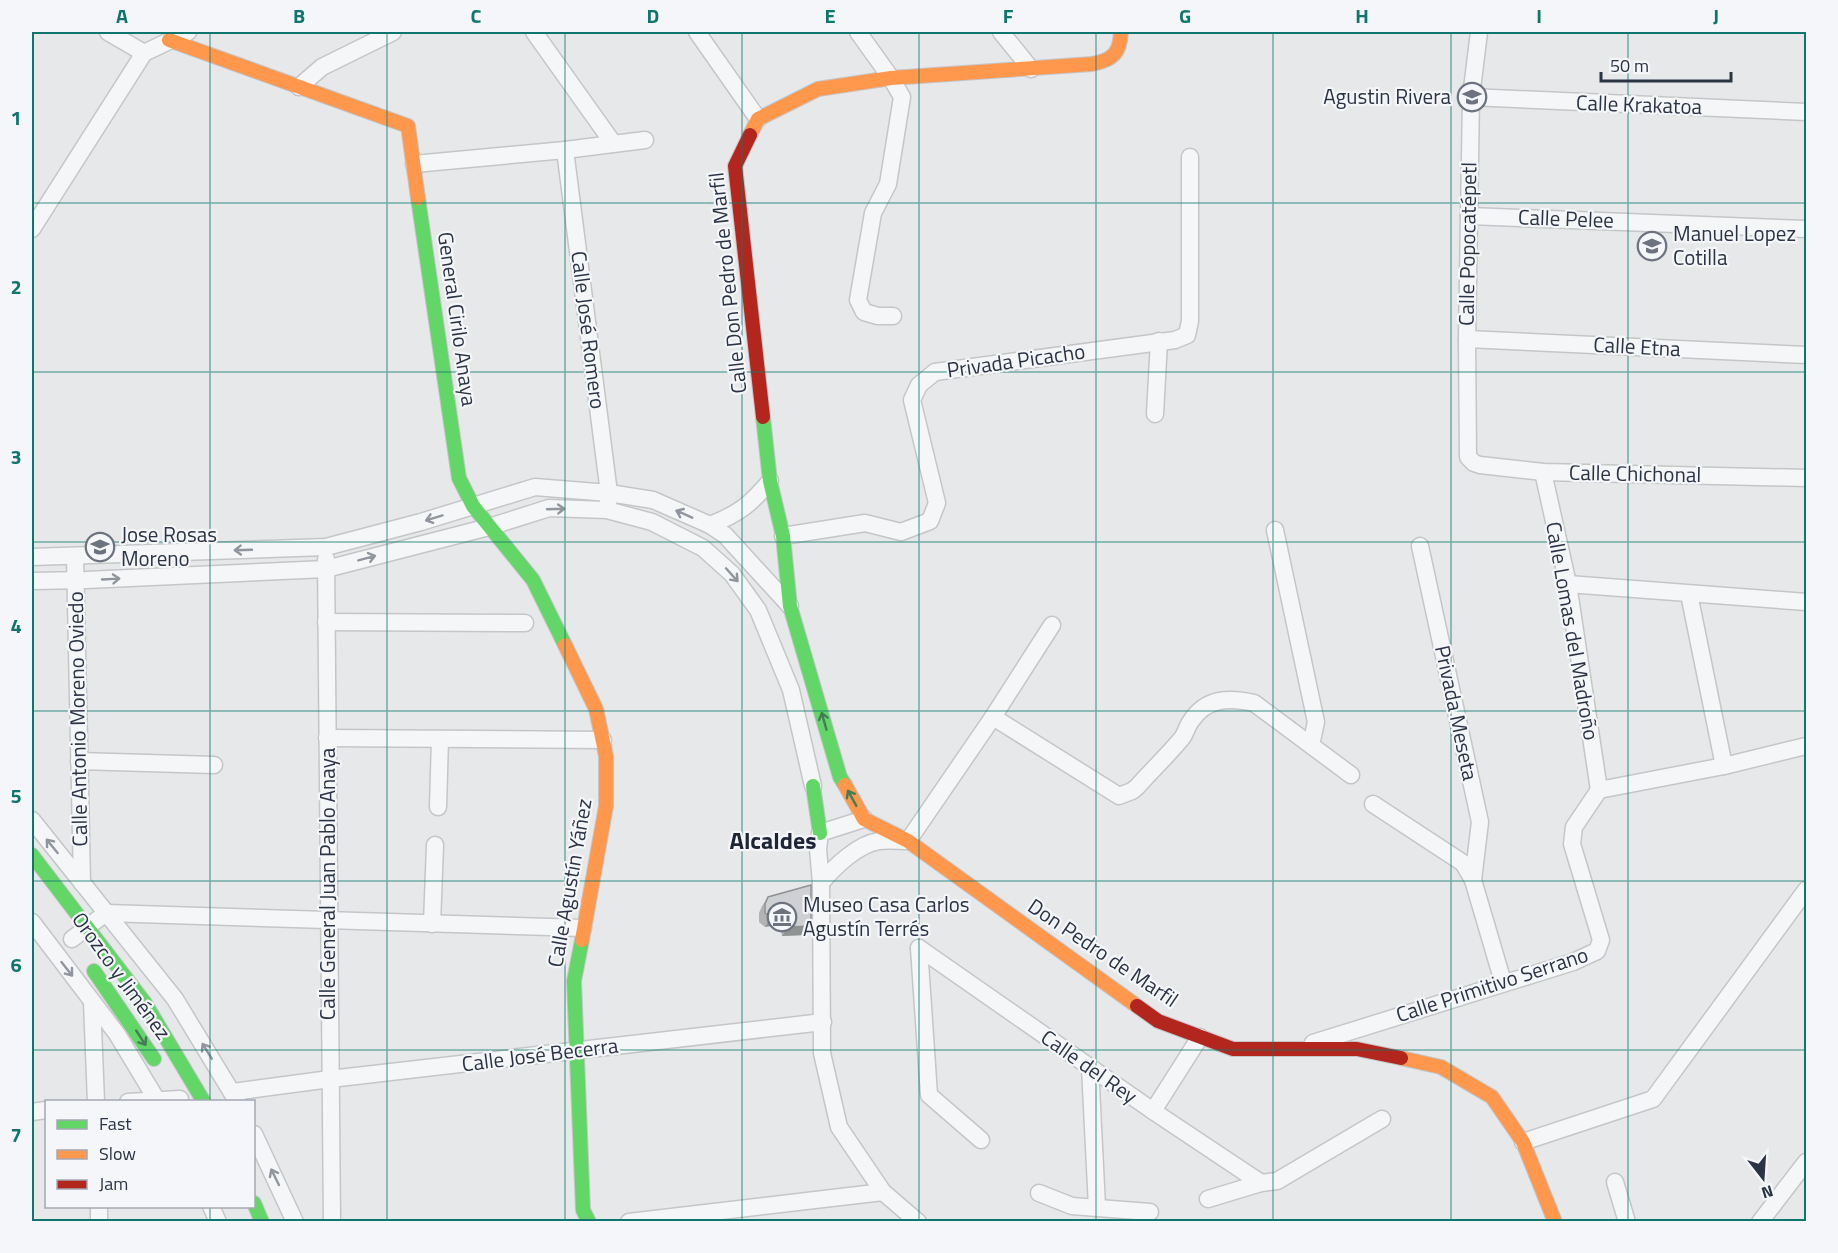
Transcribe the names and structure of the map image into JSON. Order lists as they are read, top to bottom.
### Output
{
  "streets": {
    "main road": [
      "Calle Don Pedro de Marfil",
      "General Cirilo Anaya",
      "Calle Agustín Yáñez",
      "Don Pedro de Marfil",
      "Orozco y Jiménez"
    ],
    "street": [
      "Calle Krakatoa",
      "Calle Pelee",
      "Calle Popocatépetl",
      "Calle José Romero",
      "Calle Etna",
      "Privada Picacho",
      "Calle Chichonal",
      "Calle Lomas del Madroño",
      "Privada Meseta",
      "Calle Antonio Moreno Oviedo",
      "Calle General Juan Pablo Anaya",
      "Calle Primitivo Serrano",
      "Calle José Becerra",
      "Calle del Rey"
    ]
  },
  "crossings": [
    ["Calle Krakatoa", "Calle Popocatépetl"],
    ["Calle Pelee", "Calle Popocatépetl"],
    ["Calle Popocatépetl", "Calle Etna"],
    ["Calle Popocatépetl", "Calle Chichonal"],
    ["Calle Don Pedro de Marfil", "Privada Picacho"],
    ["General Cirilo Anaya", "Calle Agustín Yáñez"],
    ["Calle Chichonal", "Calle Lomas del Madroño"],
    ["Calle Lomas del Madroño", "Calle Primitivo Serrano"],
    ["Calle Agustín Yáñez", "Calle José Becerra"],
    ["Calle General Juan Pablo Anaya", "Calle José Becerra"],
    ["Don Pedro de Marfil", "Calle Primitivo Serrano"]
  ],
  "districts": ["Alcaldes"],
  "places": {
    "school or university": ["Agustin Rivera", "Manuel Lopez Cotilla", "Jose Rosas Moreno"],
    "museum": ["Museo Casa Carlos Agustín Terrés"]
  },
  "legend": ["Fast", "Slow", "Jam"],
  "scale_bar": "50 m",
  "north": "bottom",
  "grid": {
    "columns": [
      "A",
      "B",
      "C",
      "D",
      "E",
      "F",
      "G",
      "H",
      "I",
      "J"
    ],
    "rows": [
      "1",
      "2",
      "3",
      "4",
      "5",
      "6",
      "7"
    ]
  }
}
